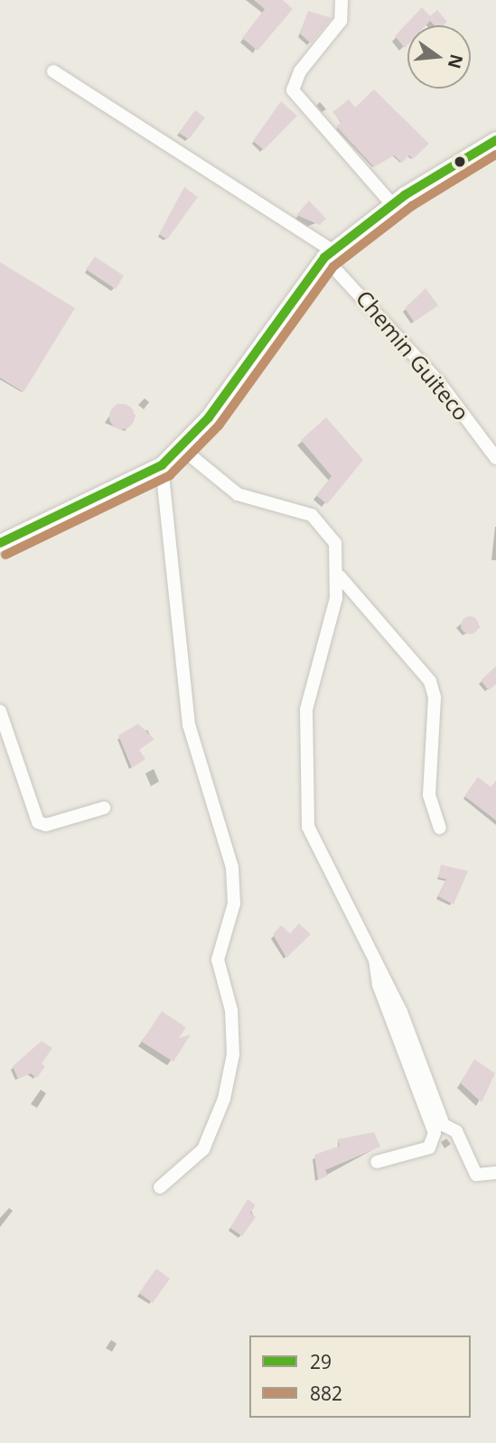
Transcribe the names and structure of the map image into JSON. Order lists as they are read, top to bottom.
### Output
{
  "streets": {
    "street": ["Chemin Guiteco"]
  },
  "lines": ["transit line 29", "transit line 882"],
  "legend": ["29", "882"],
  "north": "right"
}
